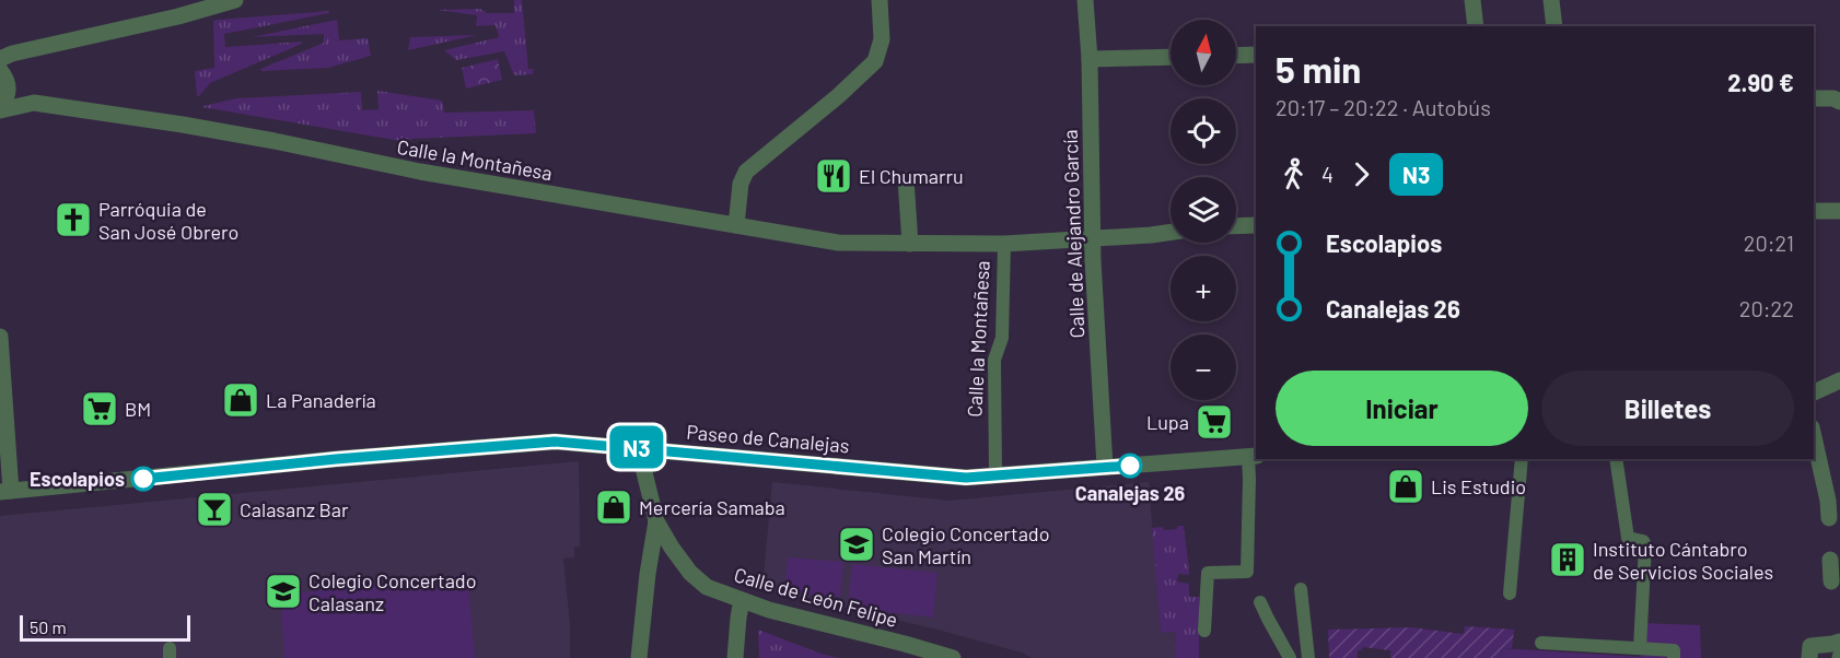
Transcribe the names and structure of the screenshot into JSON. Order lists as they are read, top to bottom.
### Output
{
  "streets": {
    "street": [
      "Calle la Montañesa",
      "Calle de Alejandro García",
      "Paseo de Canalejas",
      "Calle de León Felipe"
    ]
  },
  "crossings": [
    ["Calle la Montañesa", "Calle de Alejandro García"],
    ["Calle la Montañesa", "Paseo de Canalejas"],
    ["Calle de Alejandro García", "Paseo de Canalejas"],
    ["Paseo de Canalejas", "Calle de León Felipe"]
  ],
  "places": {
    "restaurant": ["El Chumarru"],
    "church": ["Parróquia de San José Obrero"],
    "shop": ["La Panadería", "Lis Estudio", "Mercería Samaba"],
    "supermarket": ["BM", "Lupa"],
    "other": ["Canalejas 26", "Escolapios"],
    "bar": ["Calasanz Bar"],
    "school or university": ["Colegio Concertado San Martín", "Colegio Concertado Calasanz"],
    "building": ["Instituto Cántabro de Servicios Sociales"]
  },
  "lines": ["bus line N3"],
  "scale_bar": "50 m",
  "north": "top",
  "page": {
    "on_map": "N3",
    "map_buttons": ["+", "−"],
    "heading": ["5 min", "20:17 – 20:22 · Autobús", "2.90 €"],
    "legs": ["4", "N3"],
    "list": [
      {
        "name": "Escolapios",
        "value": "20:21"
      },
      {
        "name": "Canalejas 26",
        "value": "20:22"
      }
    ],
    "buttons": ["Iniciar", "Billetes"],
    "scale": "50 m"
  }
}
